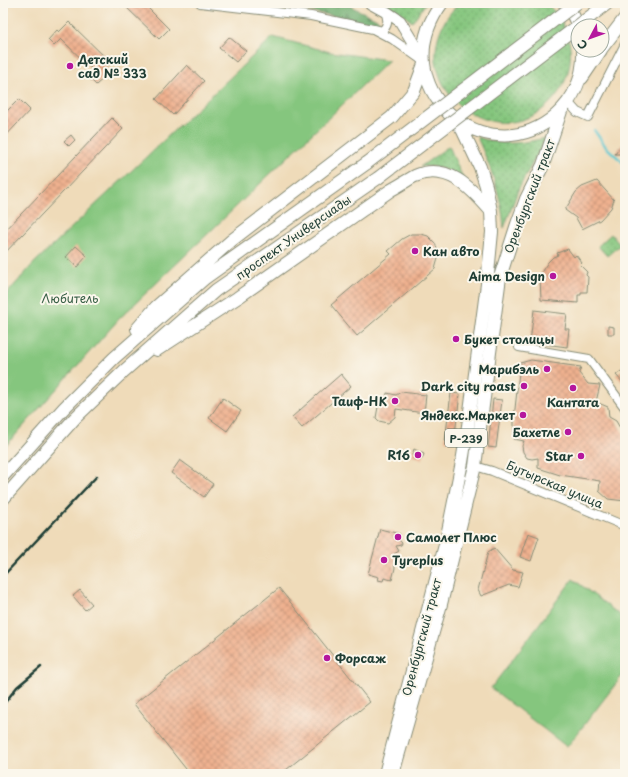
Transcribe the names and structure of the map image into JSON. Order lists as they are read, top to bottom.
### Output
{
  "streets": {
    "main road": ["Оренбургский тракт", "проспект Универсиады", "Р-239"],
    "street": ["Бутырская улица"]
  },
  "crossings": [
    ["Оренбургский тракт", "Р-239"],
    ["Оренбургский тракт", "Бутырская улица"]
  ],
  "parks": ["Любитель"],
  "places": [
    "Детский сад № 333",
    "Кан авто",
    "Aima Design",
    "Букет столицы",
    "Марибэль",
    "Dark city roast",
    "Кантата",
    "Таиф-НК",
    "Яндекс.Маркет",
    "Бахетле",
    "R16",
    "Star",
    "Самолет Плюс",
    "Tyreplus",
    "Форсаж"
  ],
  "north": "bottom left"
}
